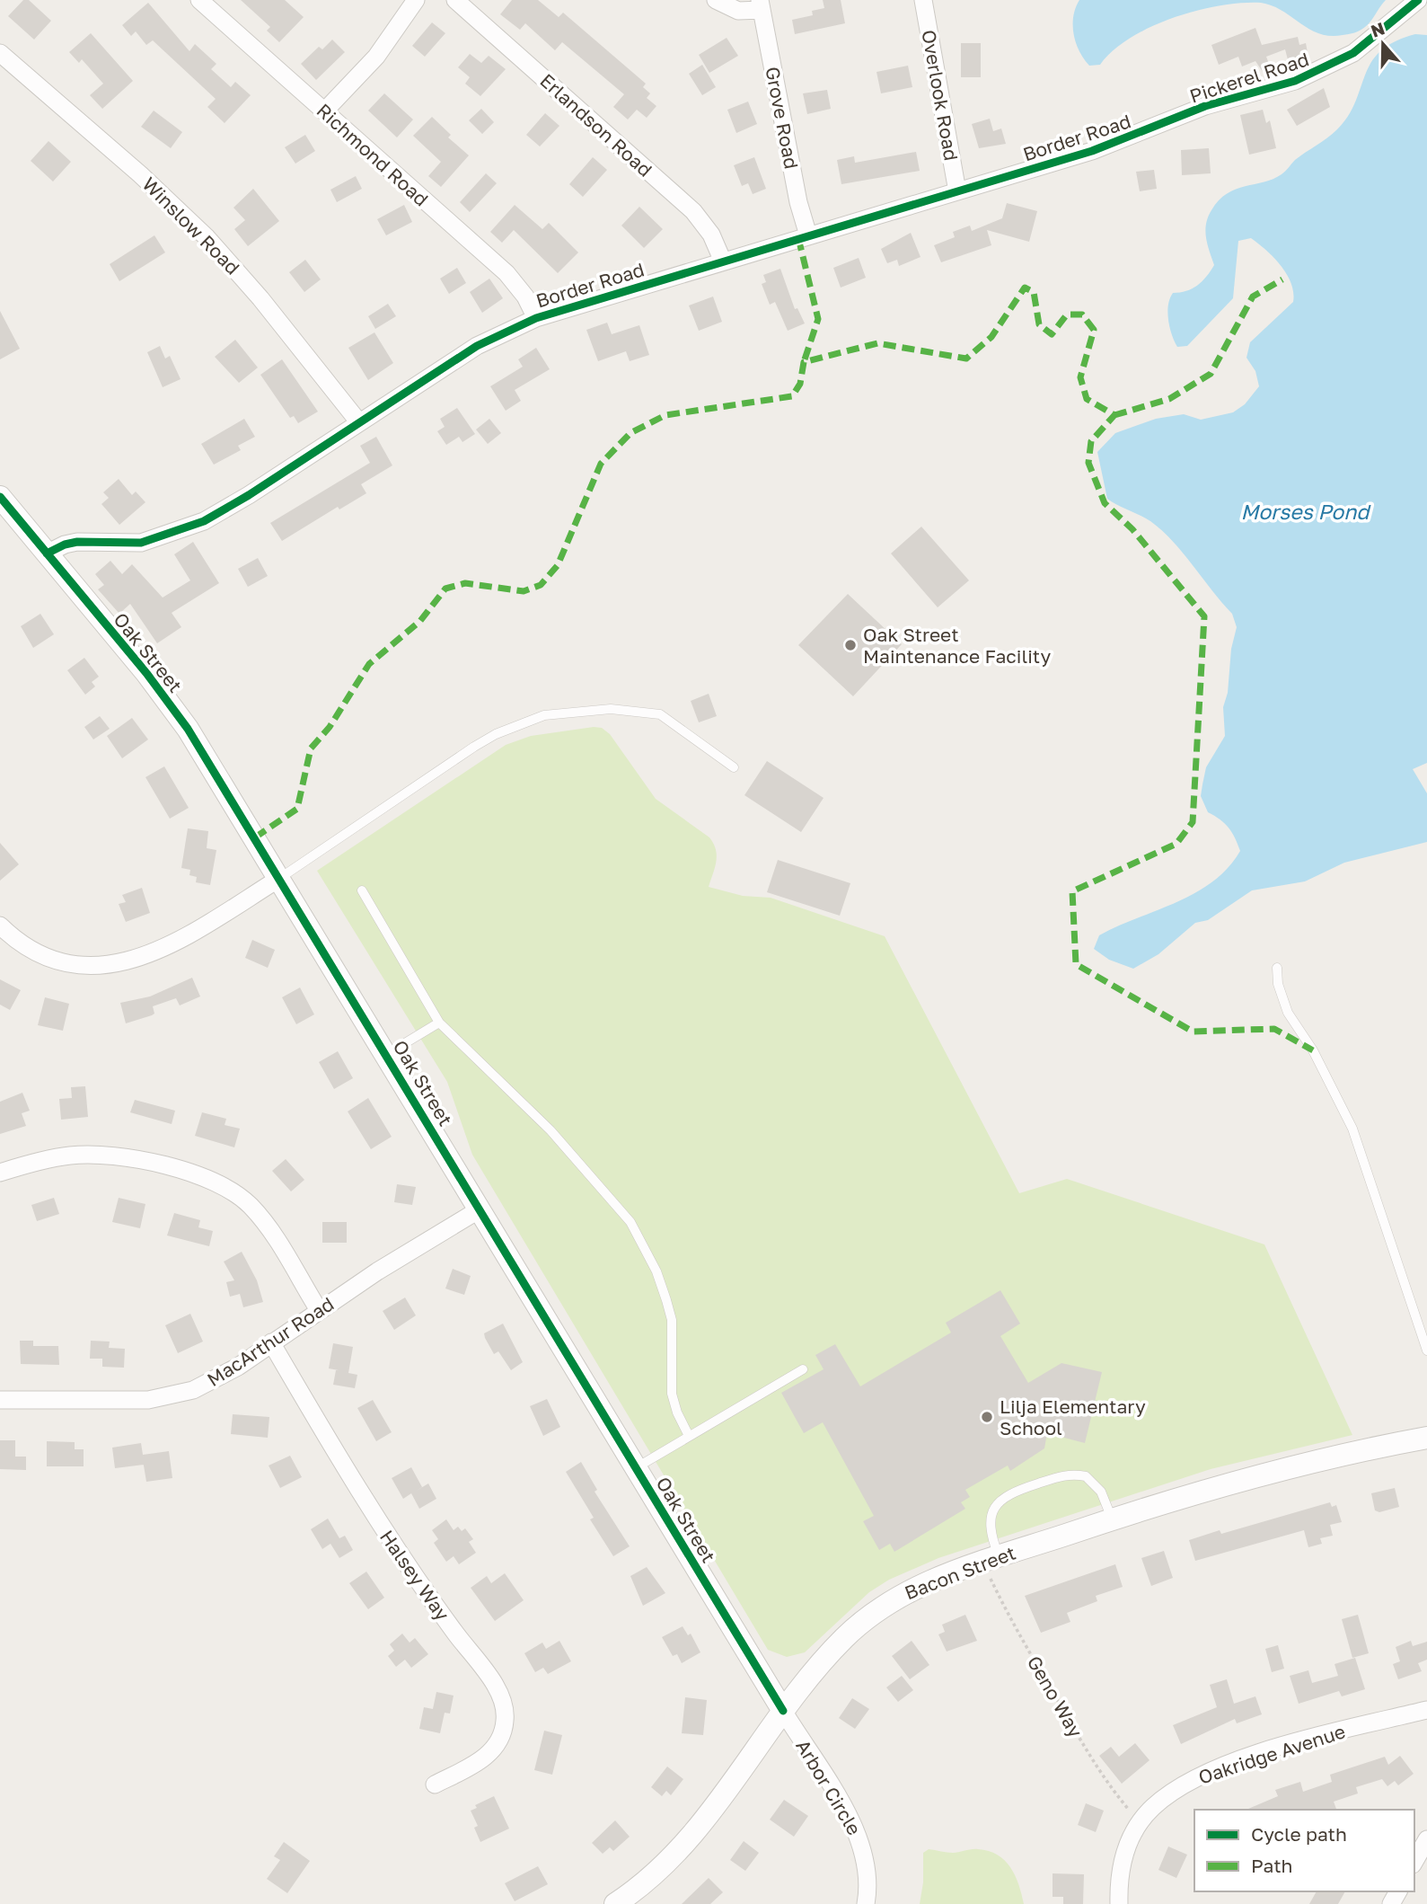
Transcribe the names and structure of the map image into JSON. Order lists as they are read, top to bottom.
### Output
{
  "streets": {
    "street": [
      "Pickerel Road",
      "Overlook Road",
      "Grove Road",
      "Erlandson Road",
      "Border Road",
      "Richmond Road",
      "Winslow Road",
      "Oak Street",
      "MacArthur Road",
      "Bacon Street",
      "Halsey Way",
      "Oakridge Avenue",
      "Arbor Circle"
    ],
    "path": ["Geno Way"]
  },
  "crossings": [
    ["Pickerel Road", "Border Road"],
    ["Overlook Road", "Border Road"],
    ["Grove Road", "Border Road"],
    ["Erlandson Road", "Border Road"],
    ["Border Road", "Richmond Road"],
    ["Border Road", "Winslow Road"],
    ["Border Road", "Oak Street"],
    ["Oak Street", "MacArthur Road"],
    ["Oak Street", "Bacon Street"],
    ["Oak Street", "Arbor Circle"],
    ["MacArthur Road", "Halsey Way"],
    ["Bacon Street", "Geno Way"],
    ["Bacon Street", "Arbor Circle"],
    ["Geno Way", "Oakridge Avenue"]
  ],
  "water": ["Morses Pond"],
  "places": ["Oak Street Maintenance Facility", "Lilja Elementary School"],
  "legend": ["Cycle path", "Path"],
  "north": "top"
}
